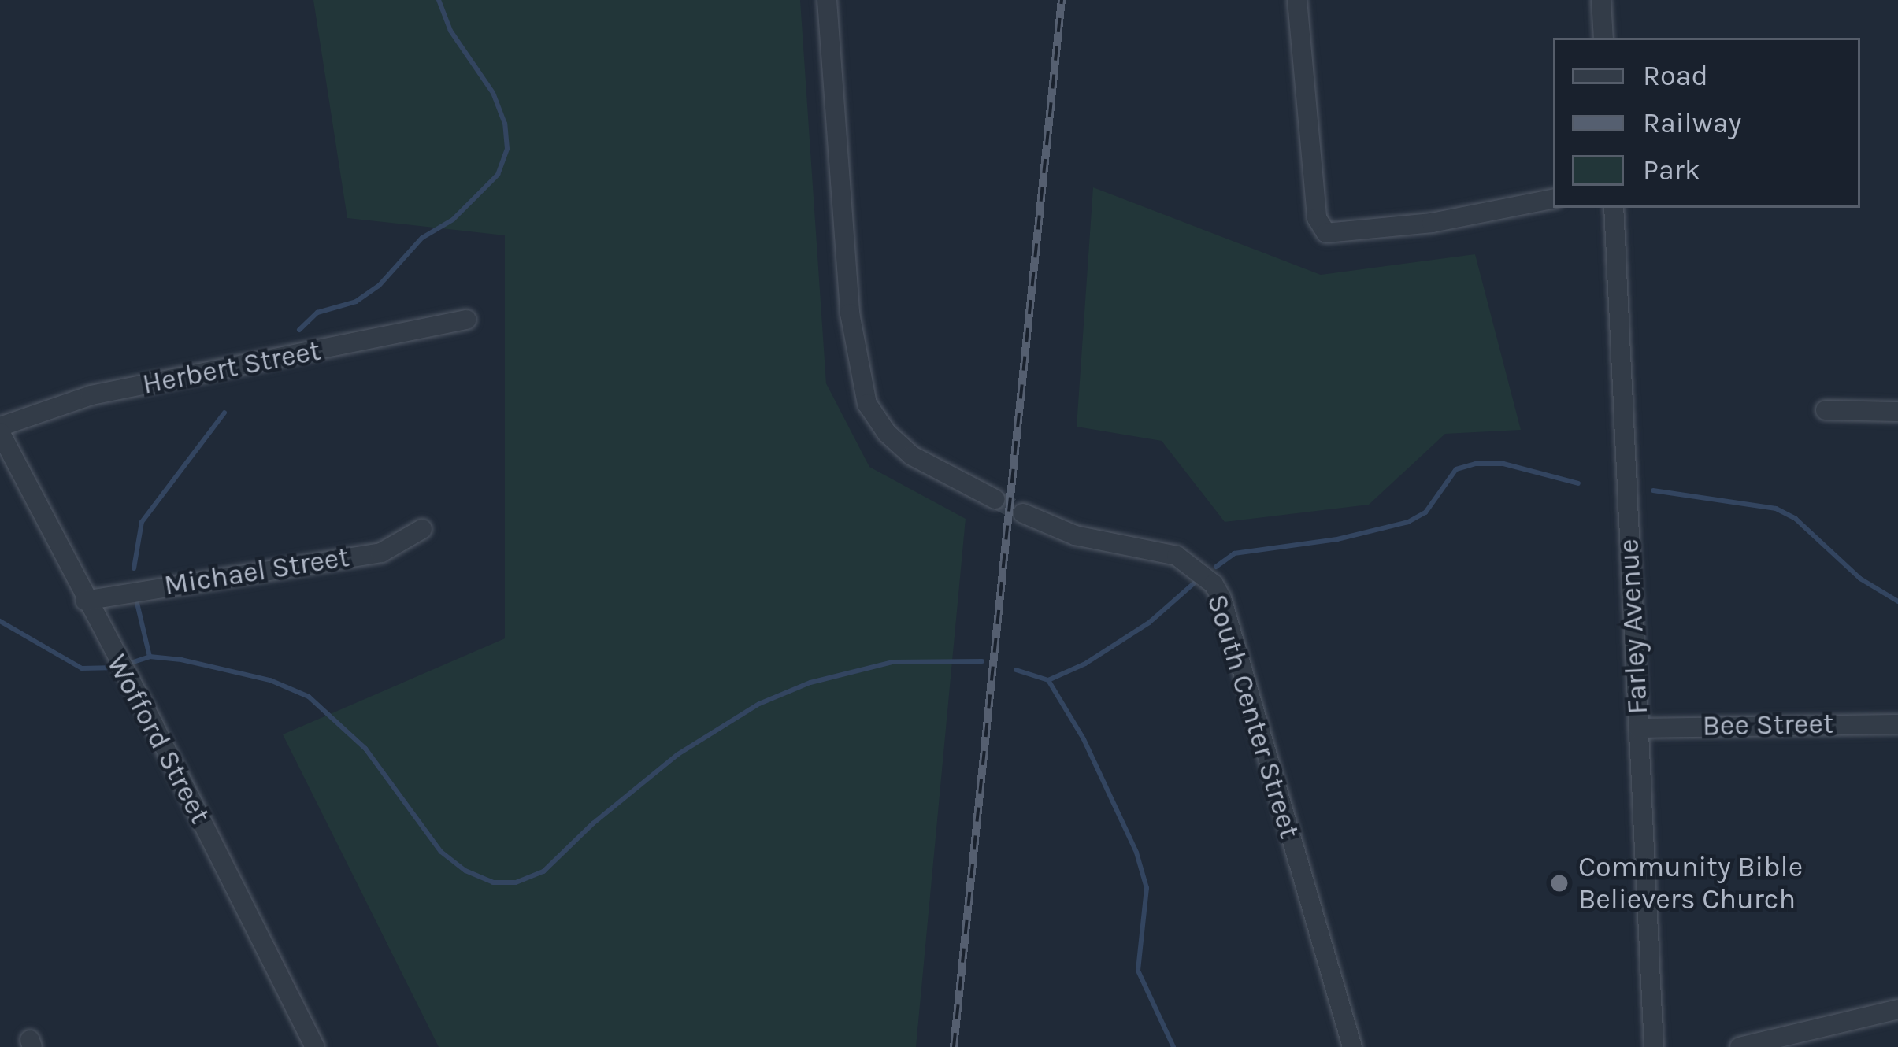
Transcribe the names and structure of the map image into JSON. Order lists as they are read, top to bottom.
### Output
{
  "streets": {
    "street": [
      "Herbert Street",
      "Michael Street",
      "Farley Avenue",
      "South Center Street",
      "Bee Street",
      "Wofford Street"
    ]
  },
  "crossings": [
    ["Herbert Street", "Wofford Street"],
    ["Michael Street", "Wofford Street"],
    ["Farley Avenue", "Bee Street"]
  ],
  "places": ["Community Bible Believers Church"],
  "legend": ["Road", "Railway", "Park"]
}
